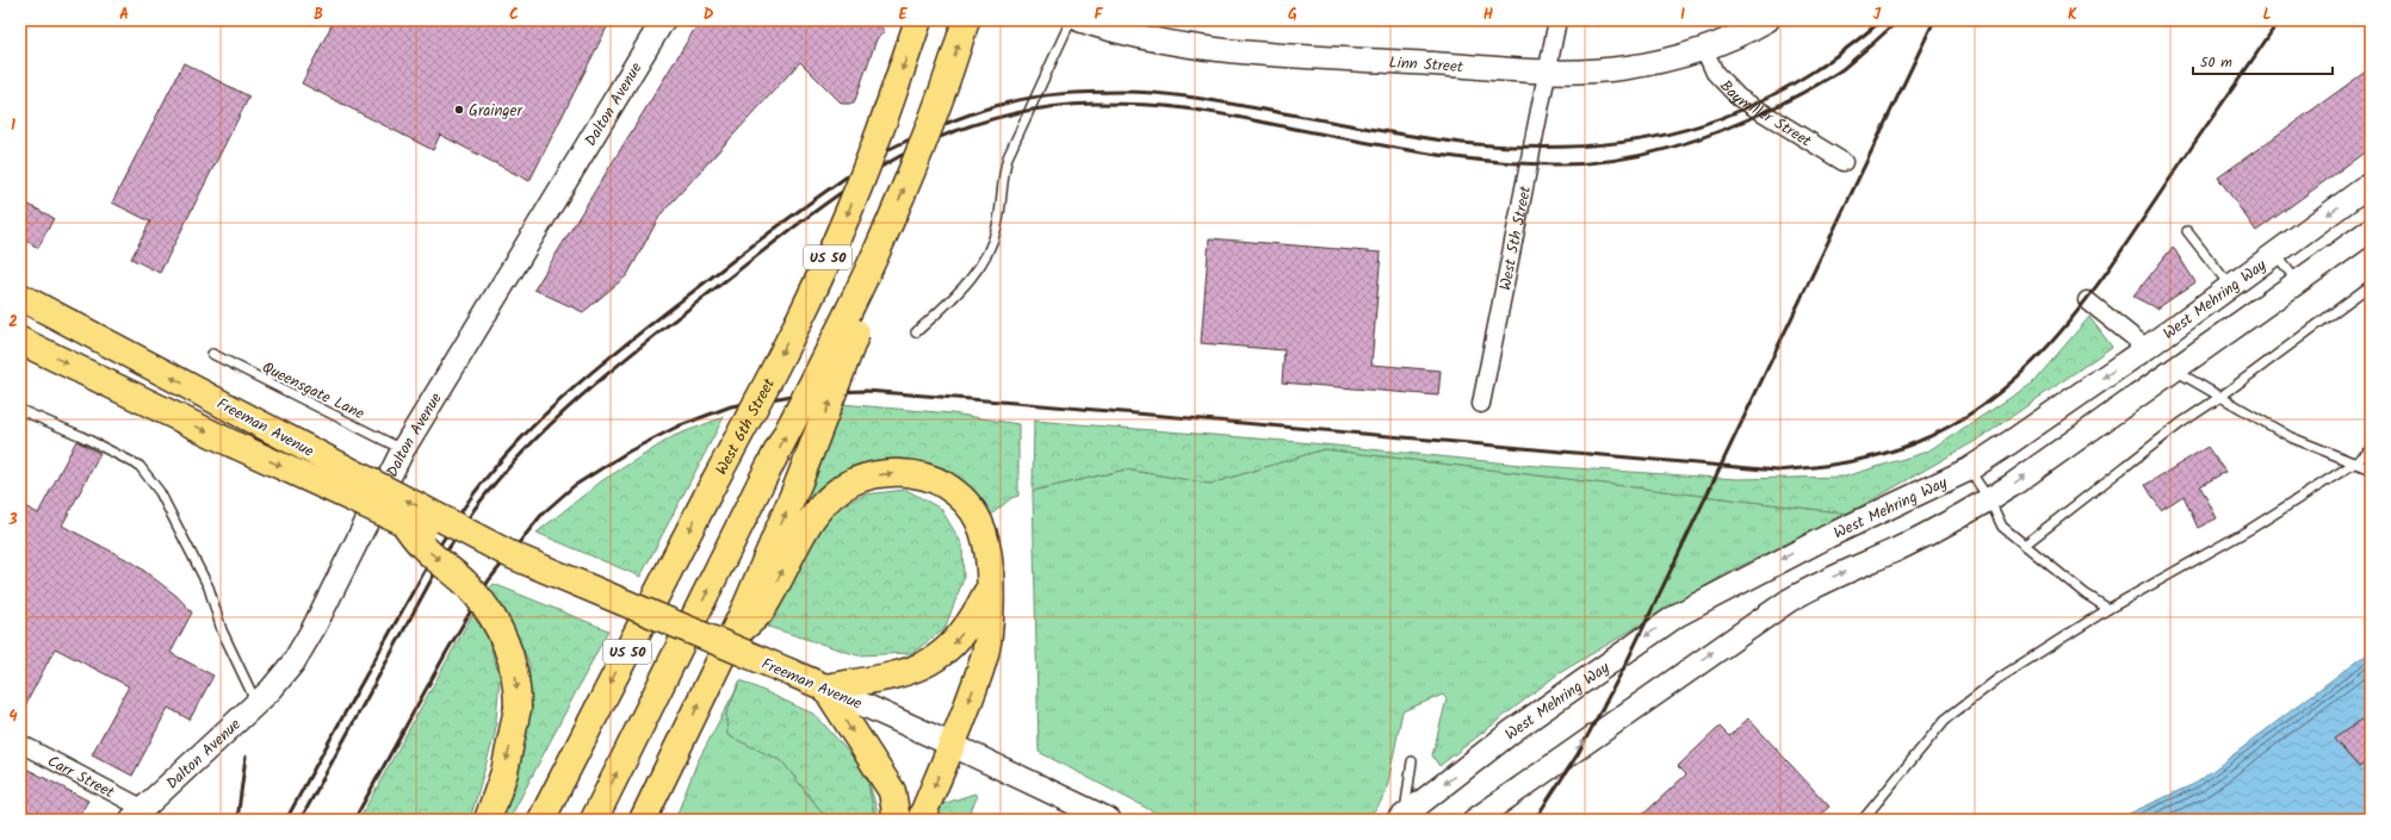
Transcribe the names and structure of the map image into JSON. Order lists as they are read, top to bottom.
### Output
{
  "streets": {
    "main road": [
      "Linn Street",
      "Dalton Avenue",
      "US 50",
      "West Mehring Way",
      "Freeman Avenue",
      "West 6th Street"
    ],
    "street": ["Baymiller Street", "West 5th Street", "Carr Street"],
    "lane": ["Queensgate Lane"]
  },
  "crossings": [
    ["Linn Street", "Baymiller Street"],
    ["Linn Street", "West 5th Street"],
    ["Dalton Avenue", "Queensgate Lane"],
    ["Dalton Avenue", "Carr Street"]
  ],
  "places": ["Grainger"],
  "scale_bar": "50 m",
  "grid": {
    "columns": [
      "A",
      "B",
      "C",
      "D",
      "E",
      "F",
      "G",
      "H",
      "I",
      "J",
      "K",
      "L"
    ],
    "rows": [
      "1",
      "2",
      "3",
      "4"
    ]
  }
}
